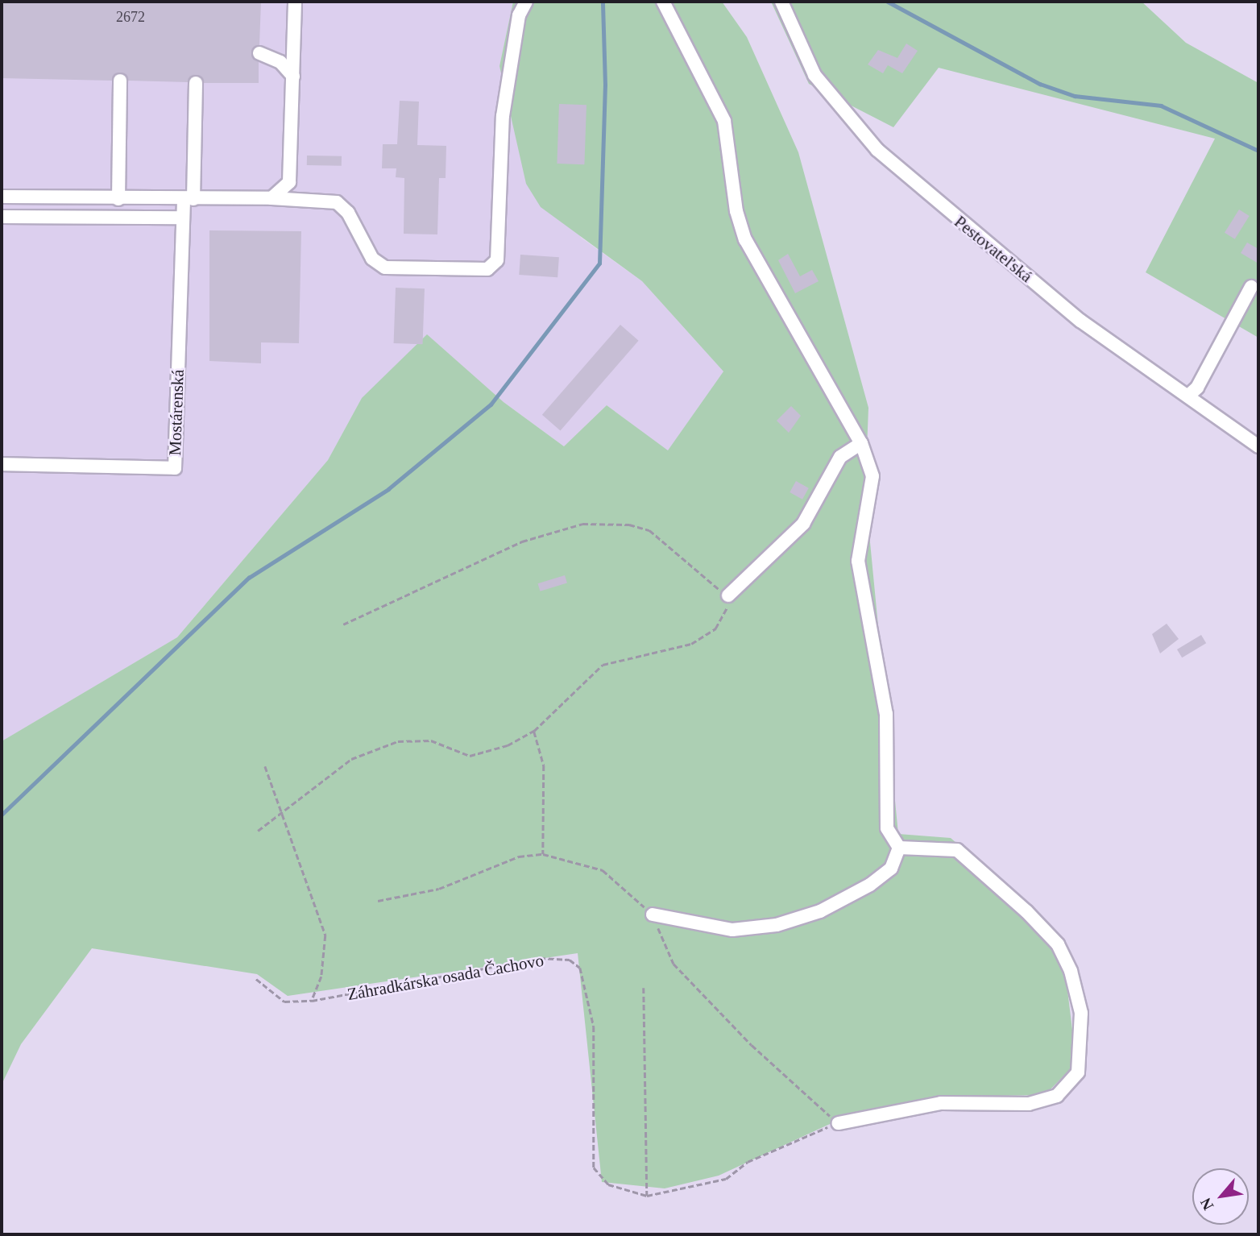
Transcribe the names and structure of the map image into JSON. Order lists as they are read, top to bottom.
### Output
{
  "streets": {
    "street": ["Pestovateľská", "Mostárenská"],
    "path": ["Záhradkárska osada Čachovo"]
  },
  "house_numbers": ["2672"],
  "north": "bottom left"
}
